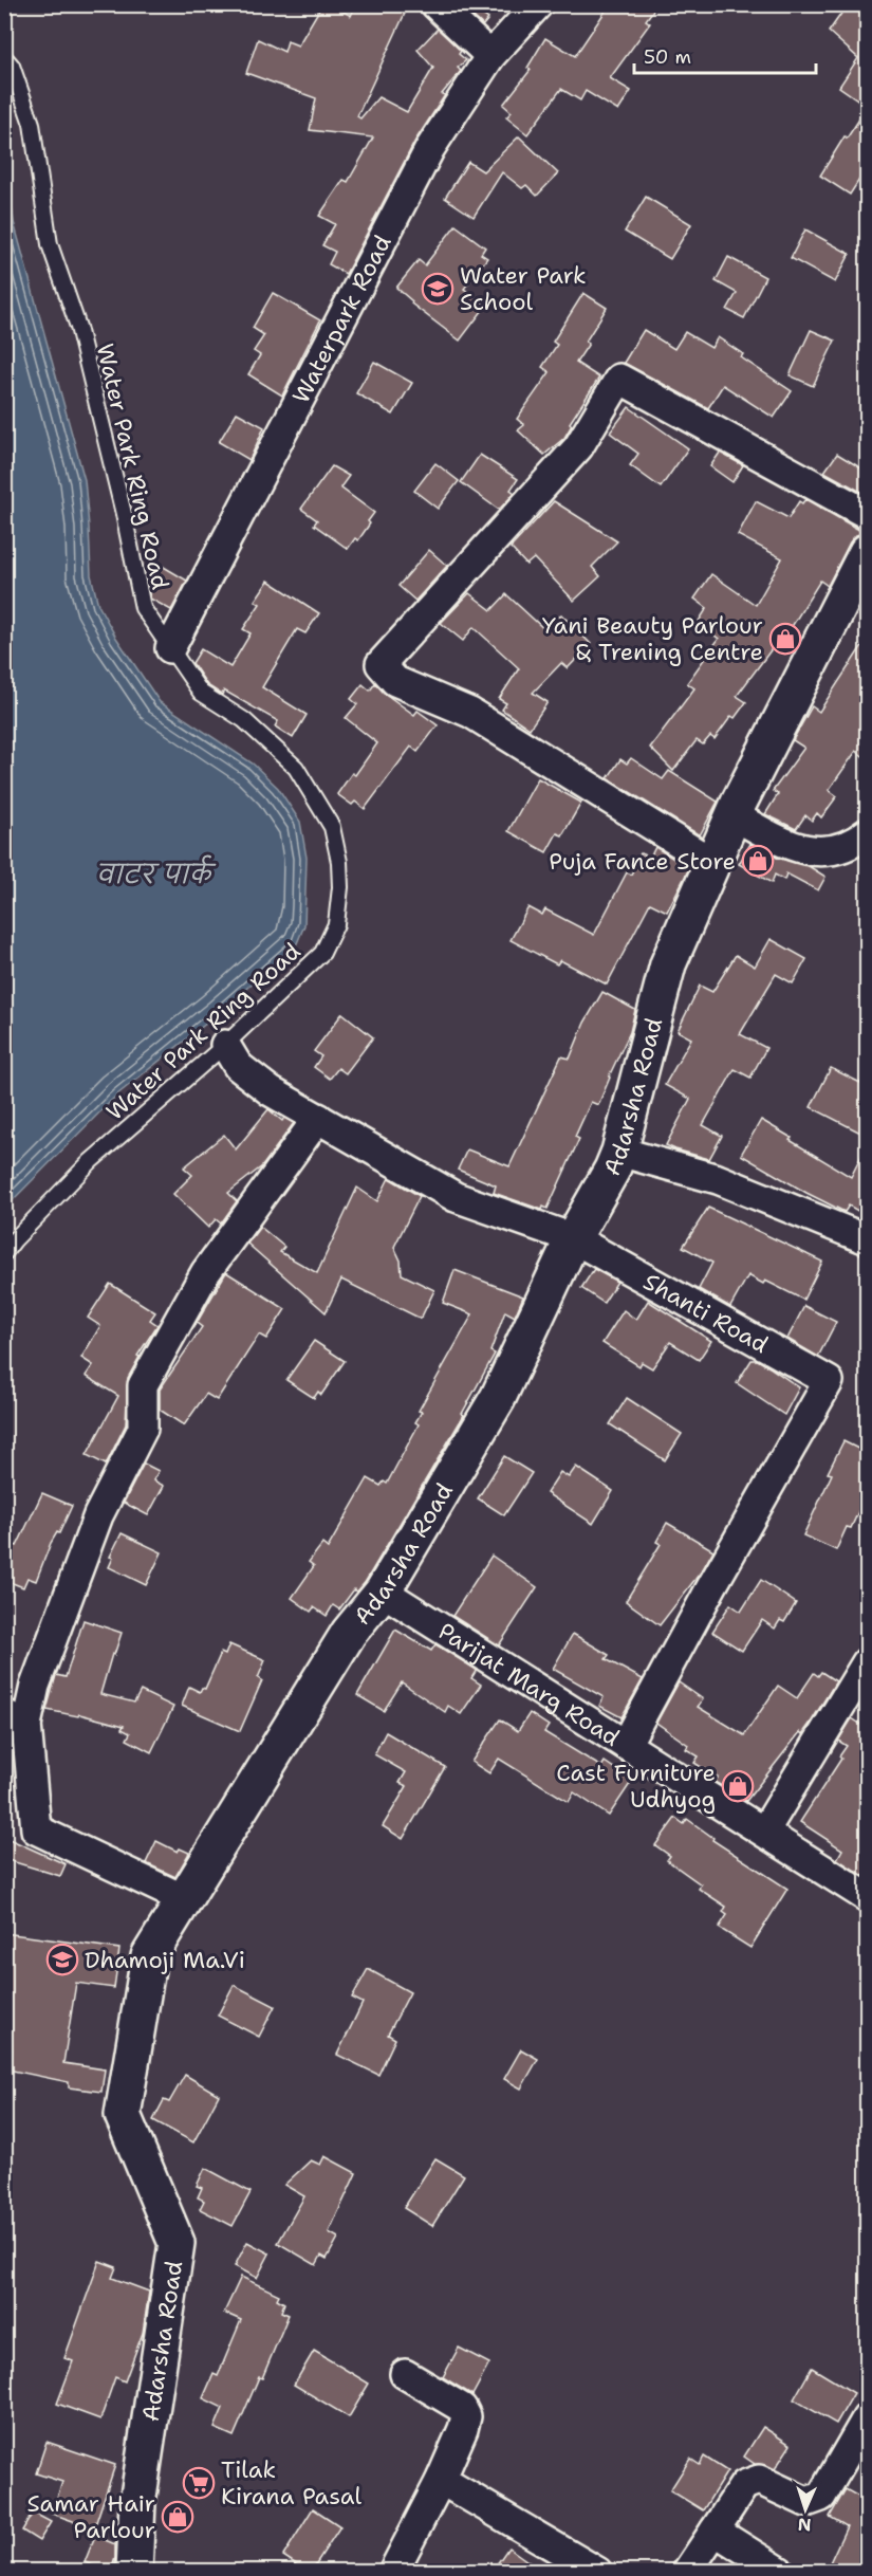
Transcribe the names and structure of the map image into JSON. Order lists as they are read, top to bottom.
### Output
{
  "streets": {
    "main road": ["Adarsha Road"],
    "street": ["Waterpark Road", "Shanti Road", "Parijat Marg Road"],
    "lane": ["Water Park Ring Road"]
  },
  "crossings": [
    ["Waterpark Road", "Water Park Ring Road"],
    ["Water Park Ring Road", "Shanti Road"],
    ["Adarsha Road", "Shanti Road"],
    ["Adarsha Road", "Parijat Marg Road"],
    ["Shanti Road", "Parijat Marg Road"]
  ],
  "water": ["वाटर पार्क"],
  "places": {
    "school or university": ["Water Park School", "Dhamoji Ma.Vi"],
    "shop": [
      "Yani Beauty Parlour & Trening Centre",
      "Puja Fance Store",
      "Cast Furniture Udhyog",
      "Samar Hair Parlour"
    ],
    "supermarket": ["Tilak Kirana Pasal"]
  },
  "scale_bar": "50 m",
  "north": "bottom"
}
